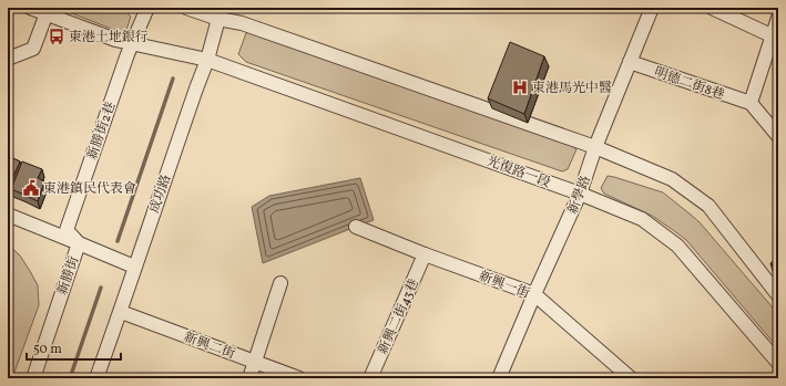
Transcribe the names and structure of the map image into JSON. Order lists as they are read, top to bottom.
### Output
{
  "streets": {
    "street": [
      "明德二街8巷",
      "新勝街2巷",
      "光復路一段",
      "成功路",
      "新學路",
      "新勝街",
      "新興一街",
      "新興二街43巷",
      "新興二街"
    ]
  },
  "crossings": [
    ["明德二街8巷", "新學路"],
    ["新勝街2巷", "光復路一段"],
    ["新勝街2巷", "新勝街"],
    ["光復路一段", "成功路"],
    ["光復路一段", "新學路"],
    ["成功路", "新興二街"],
    ["新學路", "新興一街"],
    ["新興一街", "新興二街43巷"]
  ],
  "places": {
    "bus stop": ["東港土地銀行"],
    "hospital": ["東港馬光中醫"],
    "public building": ["東港鎮民代表會"]
  },
  "scale_bar": "50 m"
}
